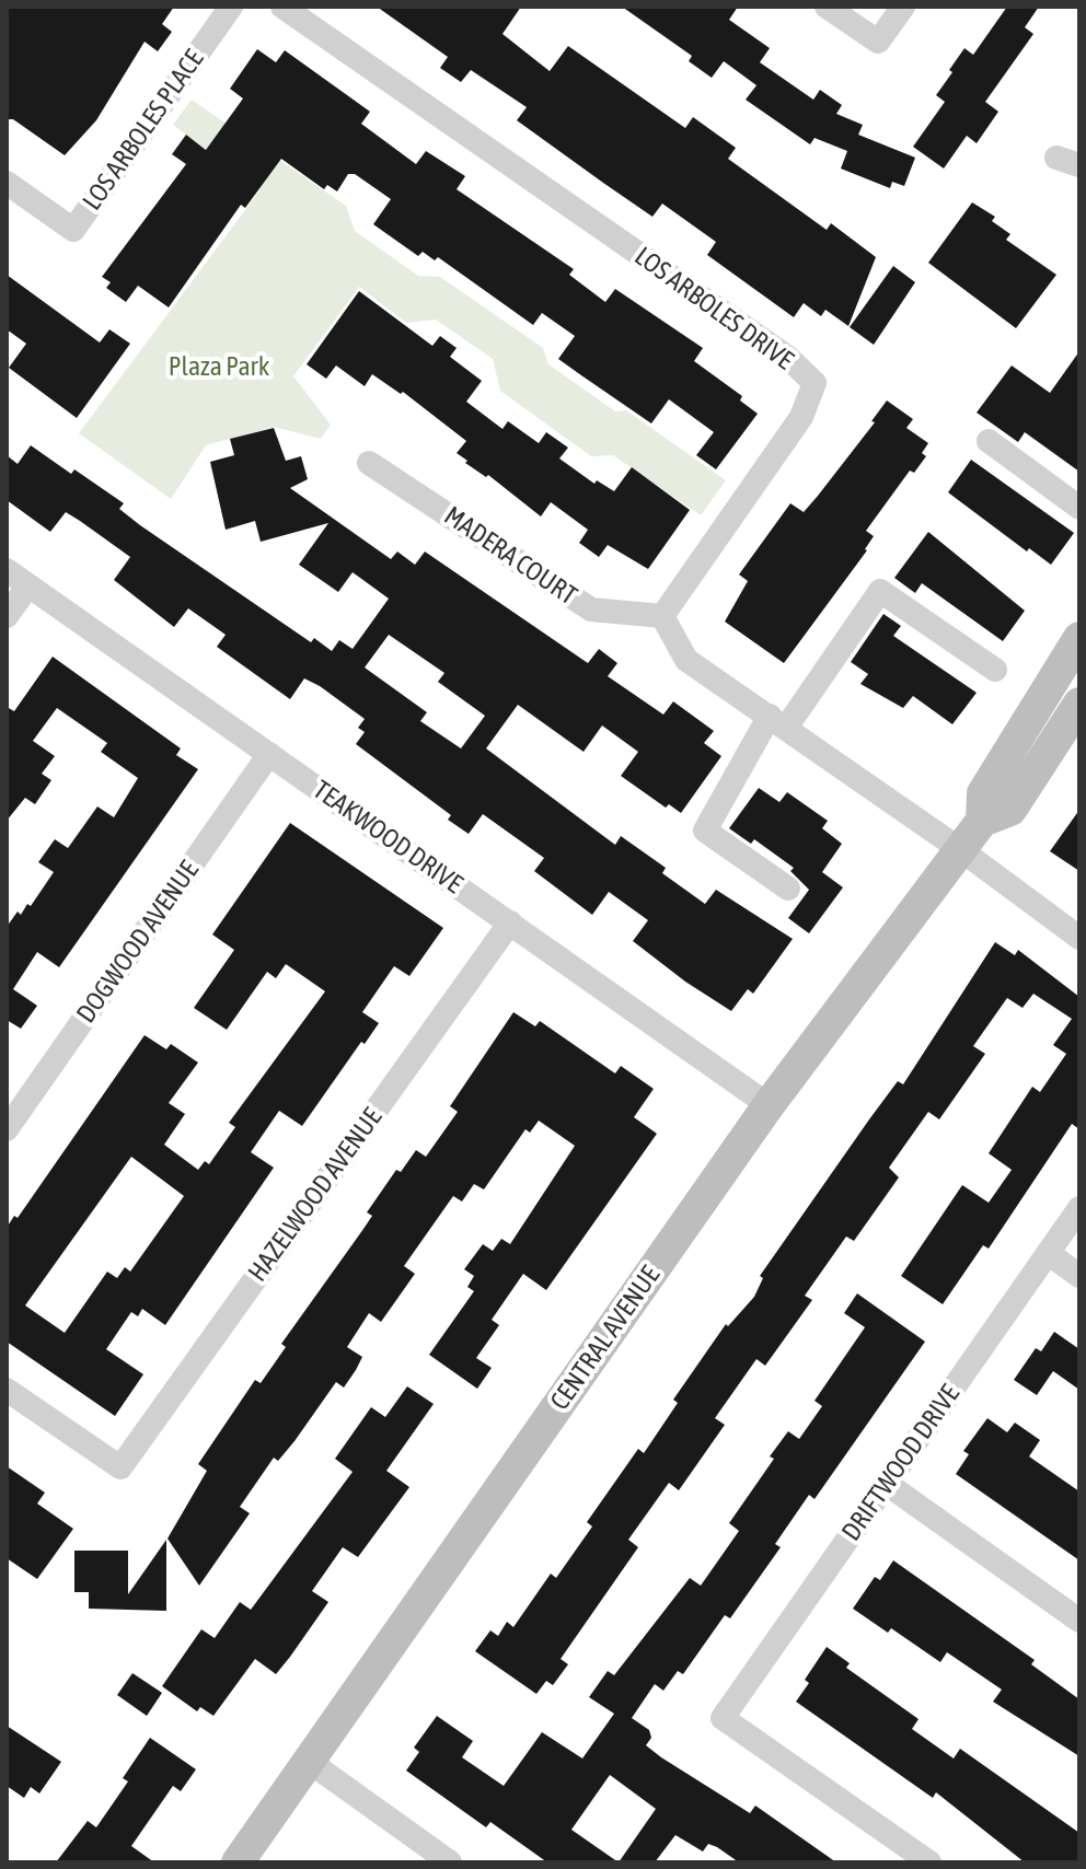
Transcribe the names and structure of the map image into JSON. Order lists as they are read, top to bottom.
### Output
{
  "streets": {
    "main road": ["CENTRAL AVENUE"],
    "street": [
      "LOS ARBOLES PLACE",
      "LOS ARBOLES DRIVE",
      "MADERA COURT",
      "TEAKWOOD DRIVE",
      "DOGWOOD AVENUE",
      "HAZELWOOD AVENUE",
      "DRIFTWOOD DRIVE"
    ]
  },
  "crossings": [
    ["LOS ARBOLES DRIVE", "MADERA COURT"],
    ["TEAKWOOD DRIVE", "DOGWOOD AVENUE"],
    ["TEAKWOOD DRIVE", "HAZELWOOD AVENUE"],
    ["TEAKWOOD DRIVE", "CENTRAL AVENUE"]
  ],
  "parks": ["Plaza Park"]
}
